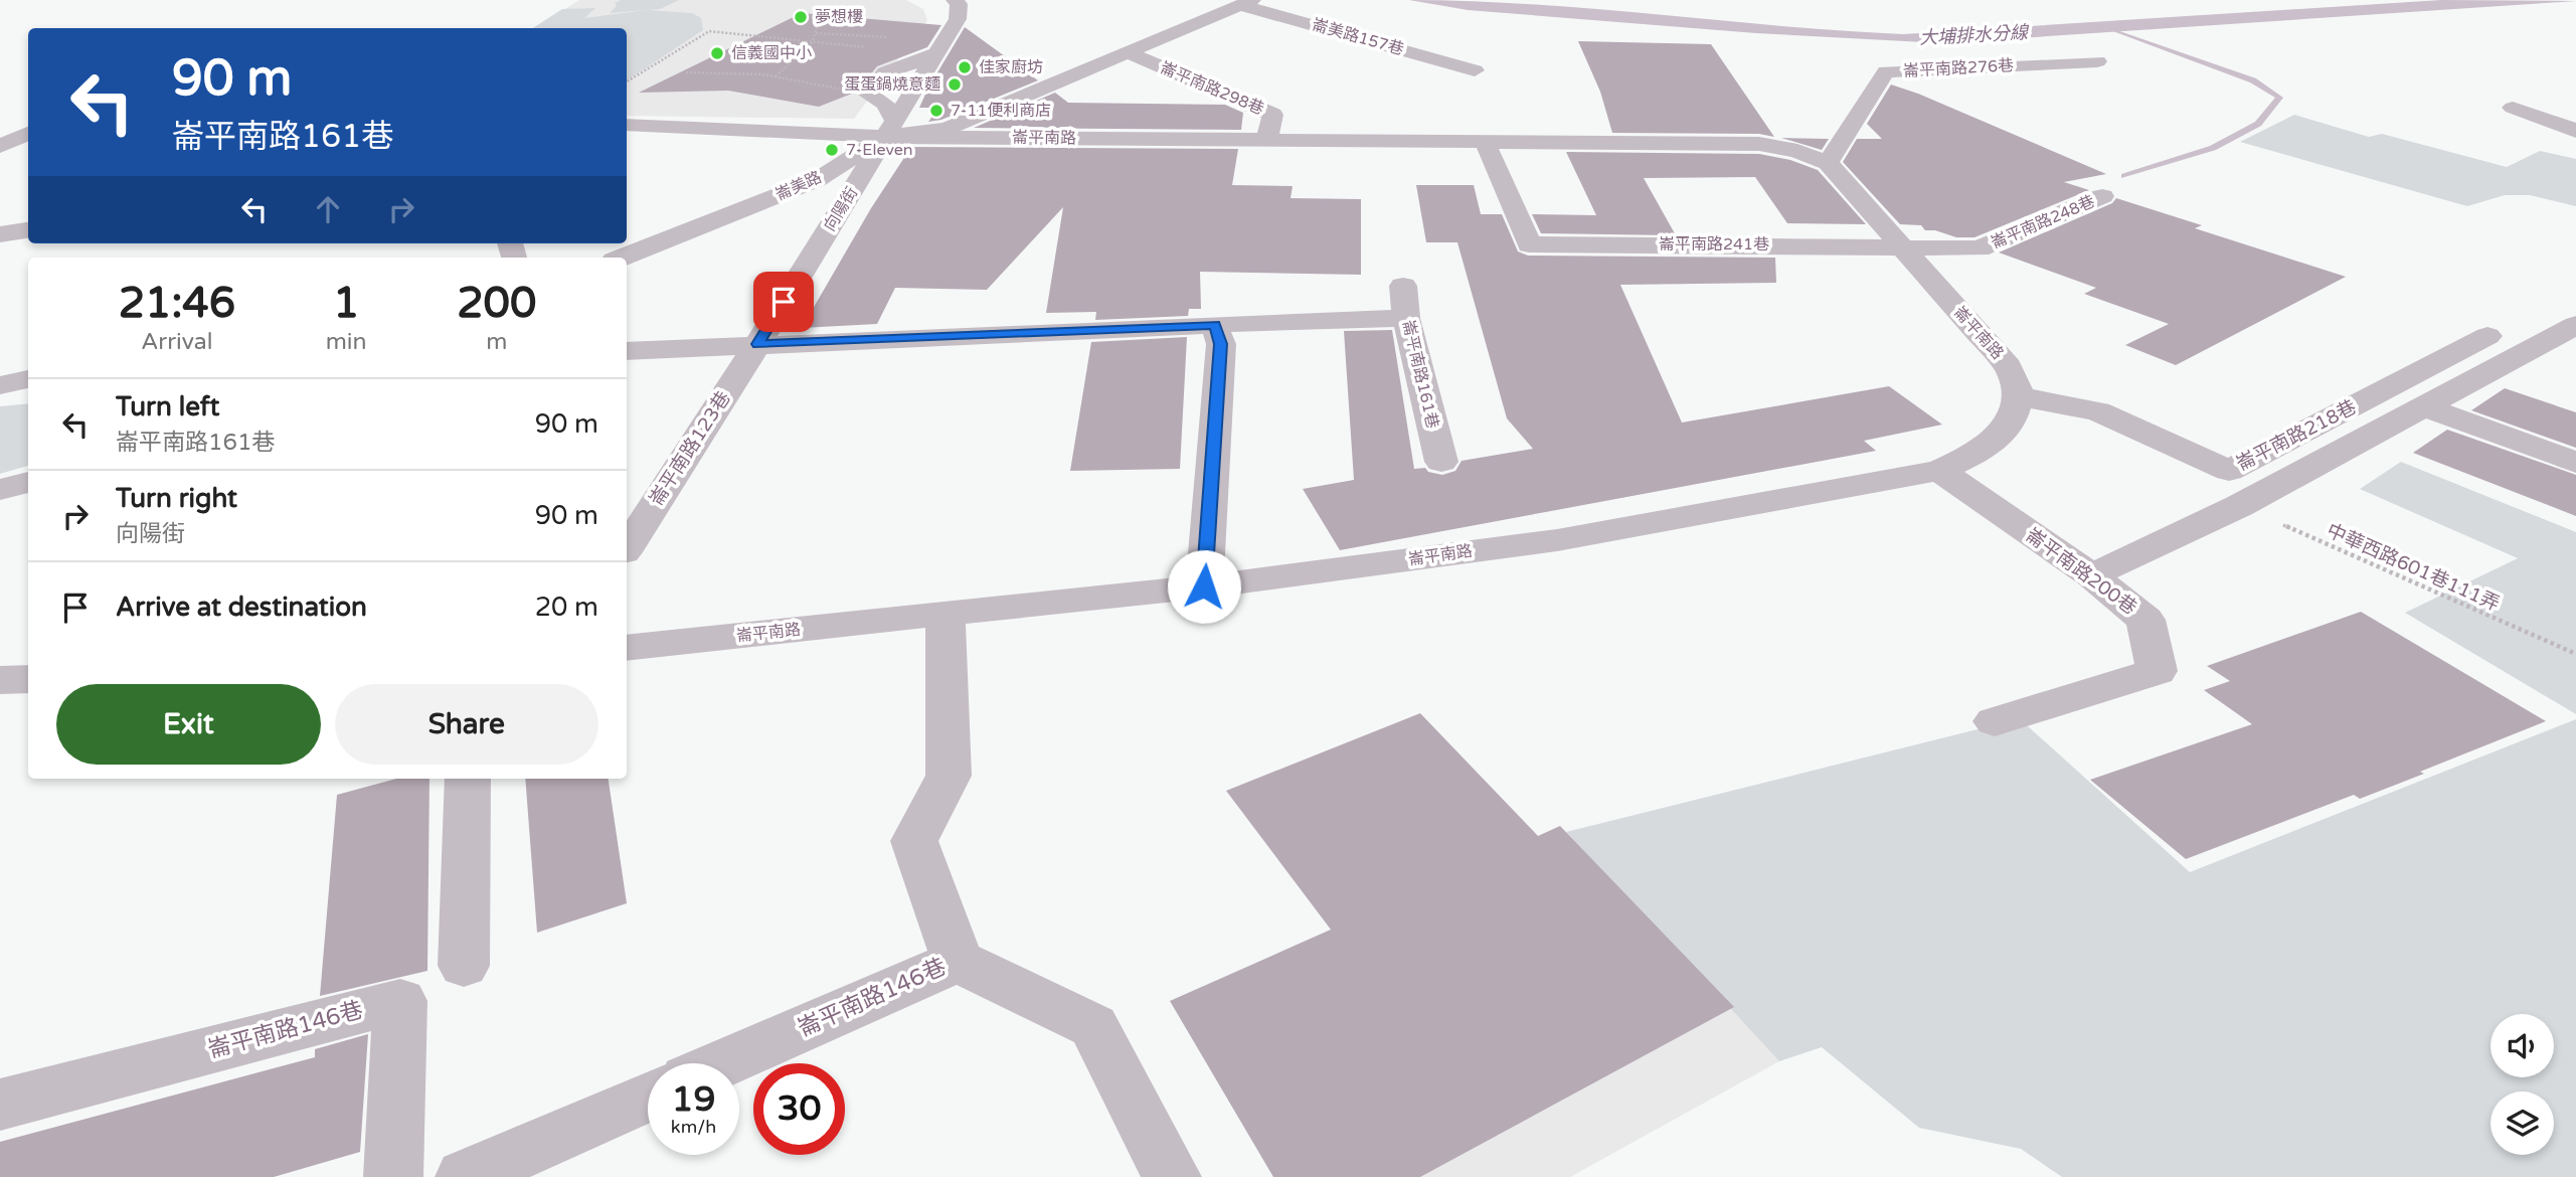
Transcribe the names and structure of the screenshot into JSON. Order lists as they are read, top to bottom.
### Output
{
  "streets": {
    "street": [
      "崙美路157巷",
      "崙平南路276巷",
      "崙平南路298巷",
      "崙平南路",
      "崙美路",
      "向陽街",
      "崙平南路248巷",
      "崙平南路241巷",
      "崙平南路161巷",
      "崙平南路218巷",
      "崙平南路123巷",
      "崙平南路200巷",
      "崙平南路146巷"
    ],
    "path": ["中華西路601巷111弄"]
  },
  "crossings": [
    ["崙美路157巷", "崙美路"],
    ["崙平南路276巷", "崙平南路"],
    ["崙平南路298巷", "崙平南路"],
    ["崙平南路298巷", "崙美路"],
    ["崙平南路", "崙美路"],
    ["崙平南路", "向陽街"],
    ["崙平南路", "崙平南路248巷"],
    ["崙平南路", "崙平南路241巷"],
    ["崙平南路", "崙平南路218巷"],
    ["崙平南路", "崙平南路200巷"],
    ["崙平南路", "崙平南路146巷"],
    ["崙美路", "向陽街"],
    ["向陽街", "崙平南路123巷"],
    ["崙平南路248巷", "崙平南路241巷"]
  ],
  "water": ["大埔排水分線"],
  "places": [
    "夢想樓",
    "信義國中小",
    "佳家廚坊",
    "蛋蛋鍋燒意麵",
    "7-11便利商店",
    "7-Eleven"
  ],
  "page": {
    "turn": ["90 m", "崙平南路161巷"],
    "eta": [
      "21:46",
      "Arrival",
      "1",
      "min",
      "200",
      "m"
    ],
    "list": [
      {
        "name": "Turn left",
        "note": "崙平南路161巷",
        "value": "90 m"
      },
      {
        "name": "Turn right",
        "note": "向陽街",
        "value": "90 m"
      },
      {
        "name": "Arrive at destination",
        "value": "20 m"
      }
    ],
    "buttons": ["Exit", "Share"],
    "speed": "19 km/h",
    "limit": "30"
  }
}
